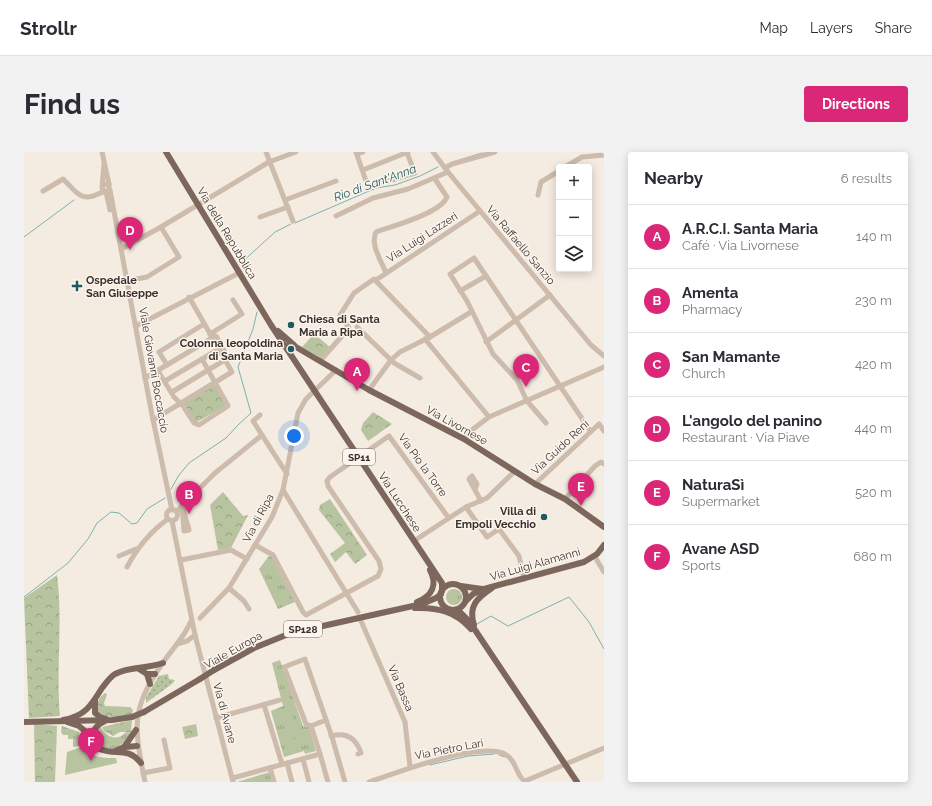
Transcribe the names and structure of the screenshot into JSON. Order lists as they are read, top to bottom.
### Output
{
  "streets": {
    "main road": [
      "Via della Repubblica",
      "Via Livornese",
      "SP11",
      "Via Lucchese",
      "Via Luigi Alamanni",
      "SP128",
      "Viale Europa"
    ],
    "street": [
      "Via Luigi Lazzeri",
      "Via Raffaello Sanzio",
      "Viale Giovanni Boccaccio",
      "Via Guido Reni",
      "Via Pio la Torre",
      "Via di Ripa",
      "Via Bassa",
      "Via di Avane",
      "Via Pietro Lari"
    ]
  },
  "crossings": [
    ["Via della Repubblica", "Via Livornese"],
    ["Via della Repubblica", "Via Lucchese"],
    ["Via Luigi Lazzeri", "Via Raffaello Sanzio"],
    ["Via Luigi Lazzeri", "Via Livornese"],
    ["Via Livornese", "Via Guido Reni"],
    ["Via Livornese", "Via Lucchese"],
    ["Via Livornese", "Via di Ripa"],
    ["Via Pio la Torre", "Via Lucchese"],
    ["Via Lucchese", "Via di Ripa"],
    ["Via Lucchese", "Via Luigi Alamanni"],
    ["Via Lucchese", "SP128"],
    ["Via Lucchese", "Viale Europa"],
    ["Via Luigi Alamanni", "Viale Europa"],
    ["SP128", "Viale Europa"],
    ["Via Bassa", "Via Pietro Lari"]
  ],
  "water": ["Rio di Sant'Anna"],
  "places": {
    "health": ["Ospedale San Giuseppe"],
    "other": ["Chiesa di Santa Maria a Ripa", "Colonna leopoldina di Santa Maria", "Villa di Empoli Vecchio"]
  },
  "page": {
    "header": "Strollr",
    "nav": ["Map", "Layers", "Share"],
    "buttons": "Directions",
    "title": "Find us",
    "heading": ["Nearby", "6 results"],
    "map_buttons": ["+", "−"],
    "list": [
      {
        "mark": "A",
        "name": "A.R.C.I. Santa Maria",
        "note": "Café · Via Livornese",
        "value": "140 m"
      },
      {
        "mark": "B",
        "name": "Amenta",
        "note": "Pharmacy",
        "value": "230 m"
      },
      {
        "mark": "C",
        "name": "San Mamante",
        "note": "Church",
        "value": "420 m"
      },
      {
        "mark": "D",
        "name": "L'angolo del panino",
        "note": "Restaurant · Via Piave",
        "value": "440 m"
      },
      {
        "mark": "E",
        "name": "NaturaSì",
        "note": "Supermarket",
        "value": "520 m"
      },
      {
        "mark": "F",
        "name": "Avane ASD",
        "note": "Sports",
        "value": "680 m"
      }
    ],
    "pins": [
      "D",
      "C",
      "A",
      "E",
      "B",
      "F"
    ]
  }
}
